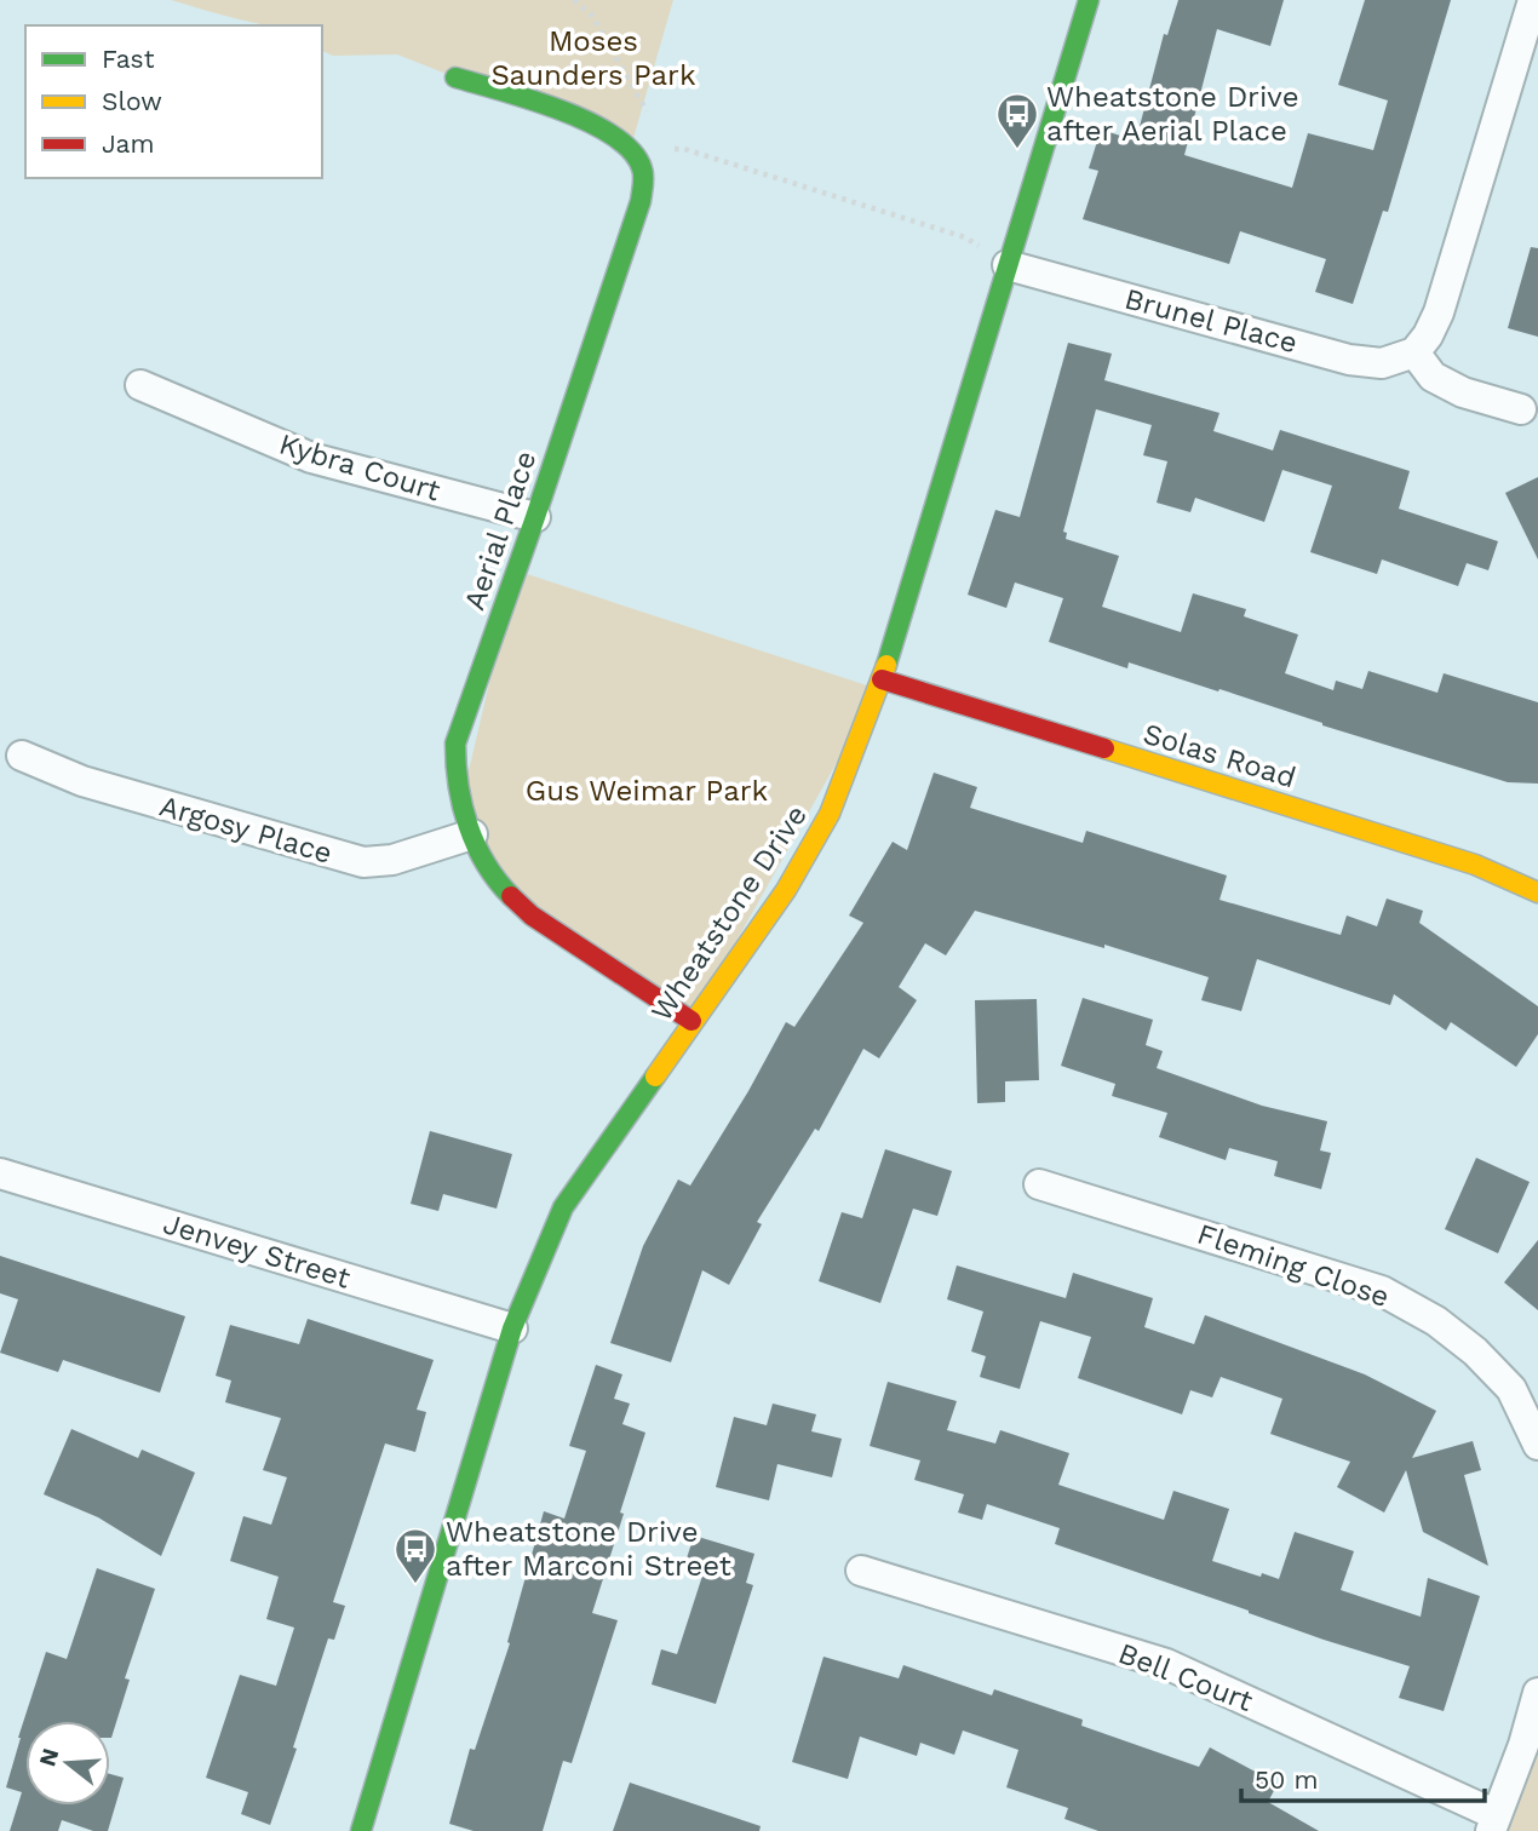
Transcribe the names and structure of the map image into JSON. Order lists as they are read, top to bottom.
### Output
{
  "streets": {
    "street": [
      "Brunel Place",
      "Kybra Court",
      "Aerial Place",
      "Solas Road",
      "Argosy Place",
      "Wheatstone Drive",
      "Jenvey Street",
      "Fleming Close",
      "Bell Court"
    ]
  },
  "crossings": [
    ["Brunel Place", "Wheatstone Drive"],
    ["Kybra Court", "Aerial Place"],
    ["Aerial Place", "Argosy Place"],
    ["Aerial Place", "Wheatstone Drive"],
    ["Solas Road", "Wheatstone Drive"],
    ["Wheatstone Drive", "Jenvey Street"]
  ],
  "parks": ["Moses Saunders Park", "Gus Weimar Park"],
  "places": {
    "bus stop": ["Wheatstone Drive after Aerial Place", "Wheatstone Drive after Marconi Street"]
  },
  "legend": ["Fast", "Slow", "Jam"],
  "scale_bar": "50 m",
  "north": "left"
}
